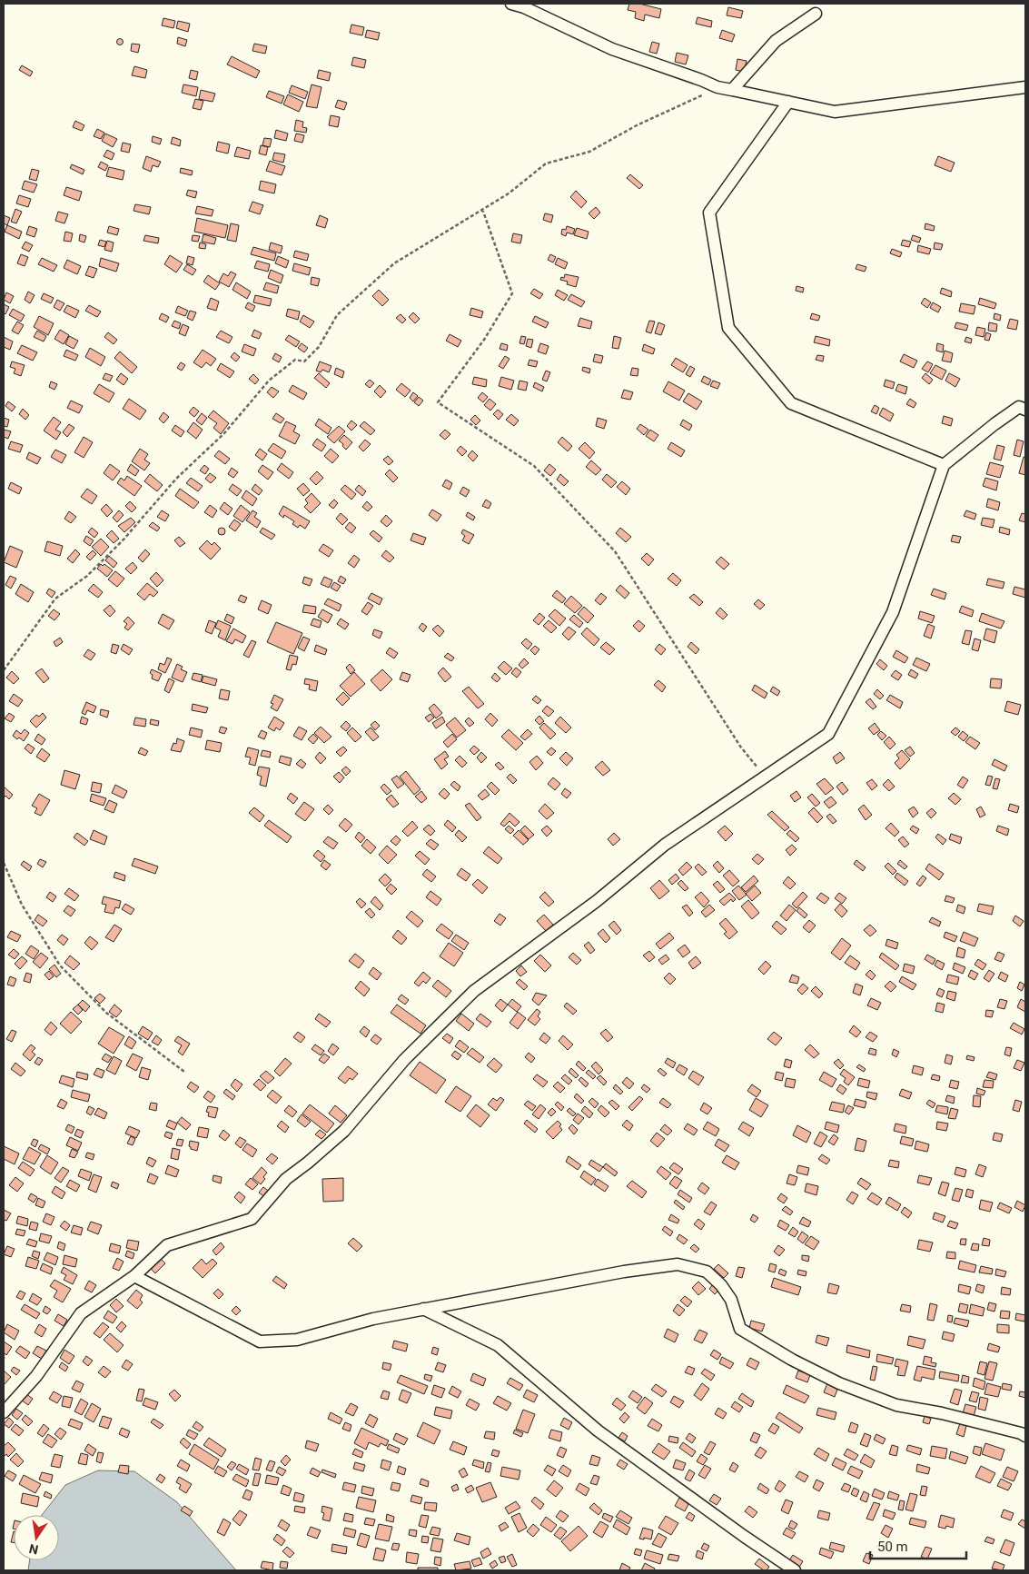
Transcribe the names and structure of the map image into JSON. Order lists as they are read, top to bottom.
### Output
{
  "scale_bar": "50 m",
  "north": "bottom"
}
